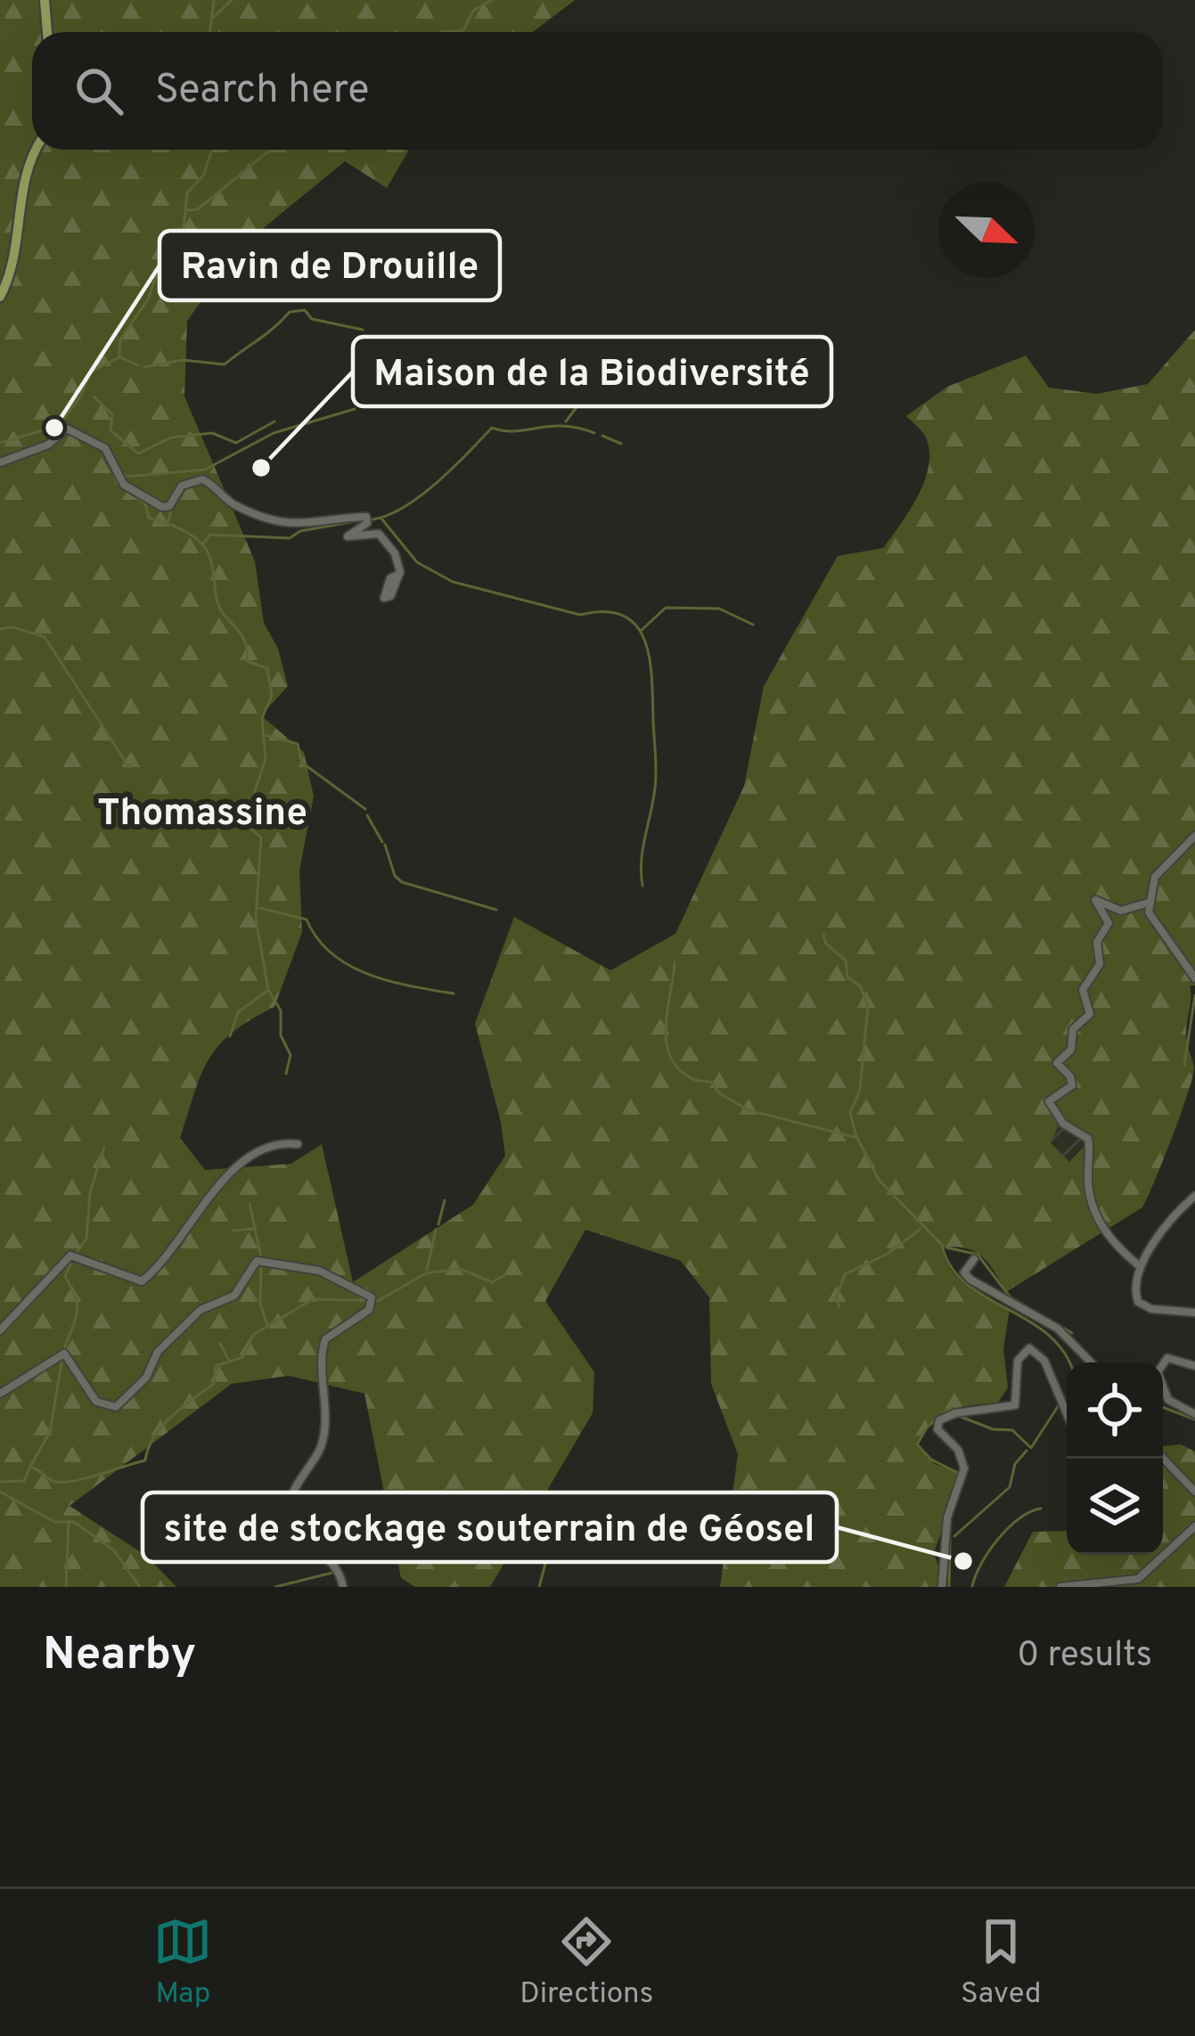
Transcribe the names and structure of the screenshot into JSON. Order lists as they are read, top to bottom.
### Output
{
  "districts": ["Thomassine"],
  "places": ["Ravin de Drouille", "Maison de la Biodiversité", "site de stockage souterrain de Géosel"],
  "north": "bottom right",
  "page": {
    "search": "Search here",
    "heading": ["Nearby", "0 results"],
    "nav": ["Map", "Directions", "Saved"]
  }
}
